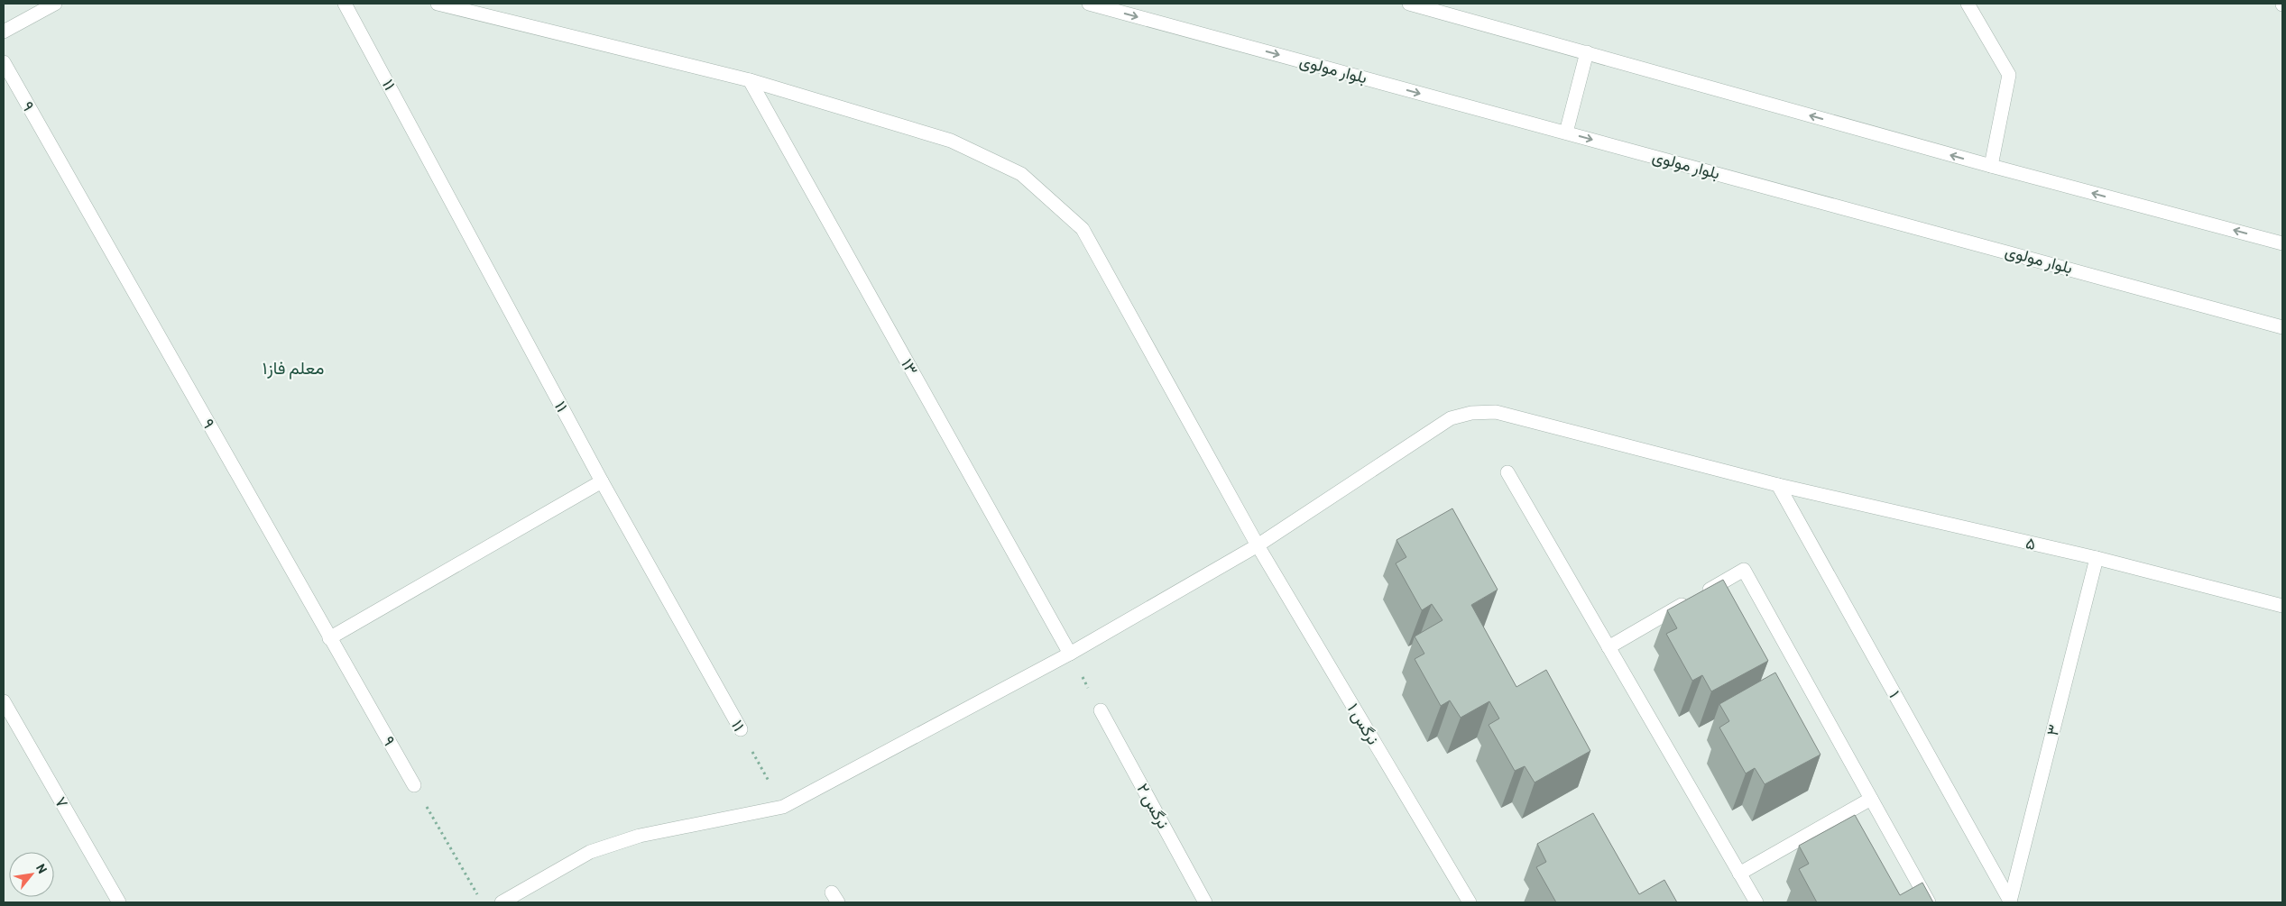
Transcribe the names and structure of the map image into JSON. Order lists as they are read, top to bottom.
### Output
{
  "streets": {
    "street": [
      "بلوار مولوی",
      "۱۱",
      "۹",
      "۱۳",
      "۵",
      "۱",
      "نرگس ۱",
      "۳",
      "۷",
      "نرگس ۲"
    ]
  },
  "crossings": [
    ["۱۱", "۵"],
    ["۱۳", "۵"],
    ["۱۳", "نرگس ۱"],
    ["۵", "۱"],
    ["۵", "نرگس ۱"],
    ["۵", "۳"],
    ["۱", "۳"]
  ],
  "districts": ["معلم فاز۱"],
  "north": "top right"
}
